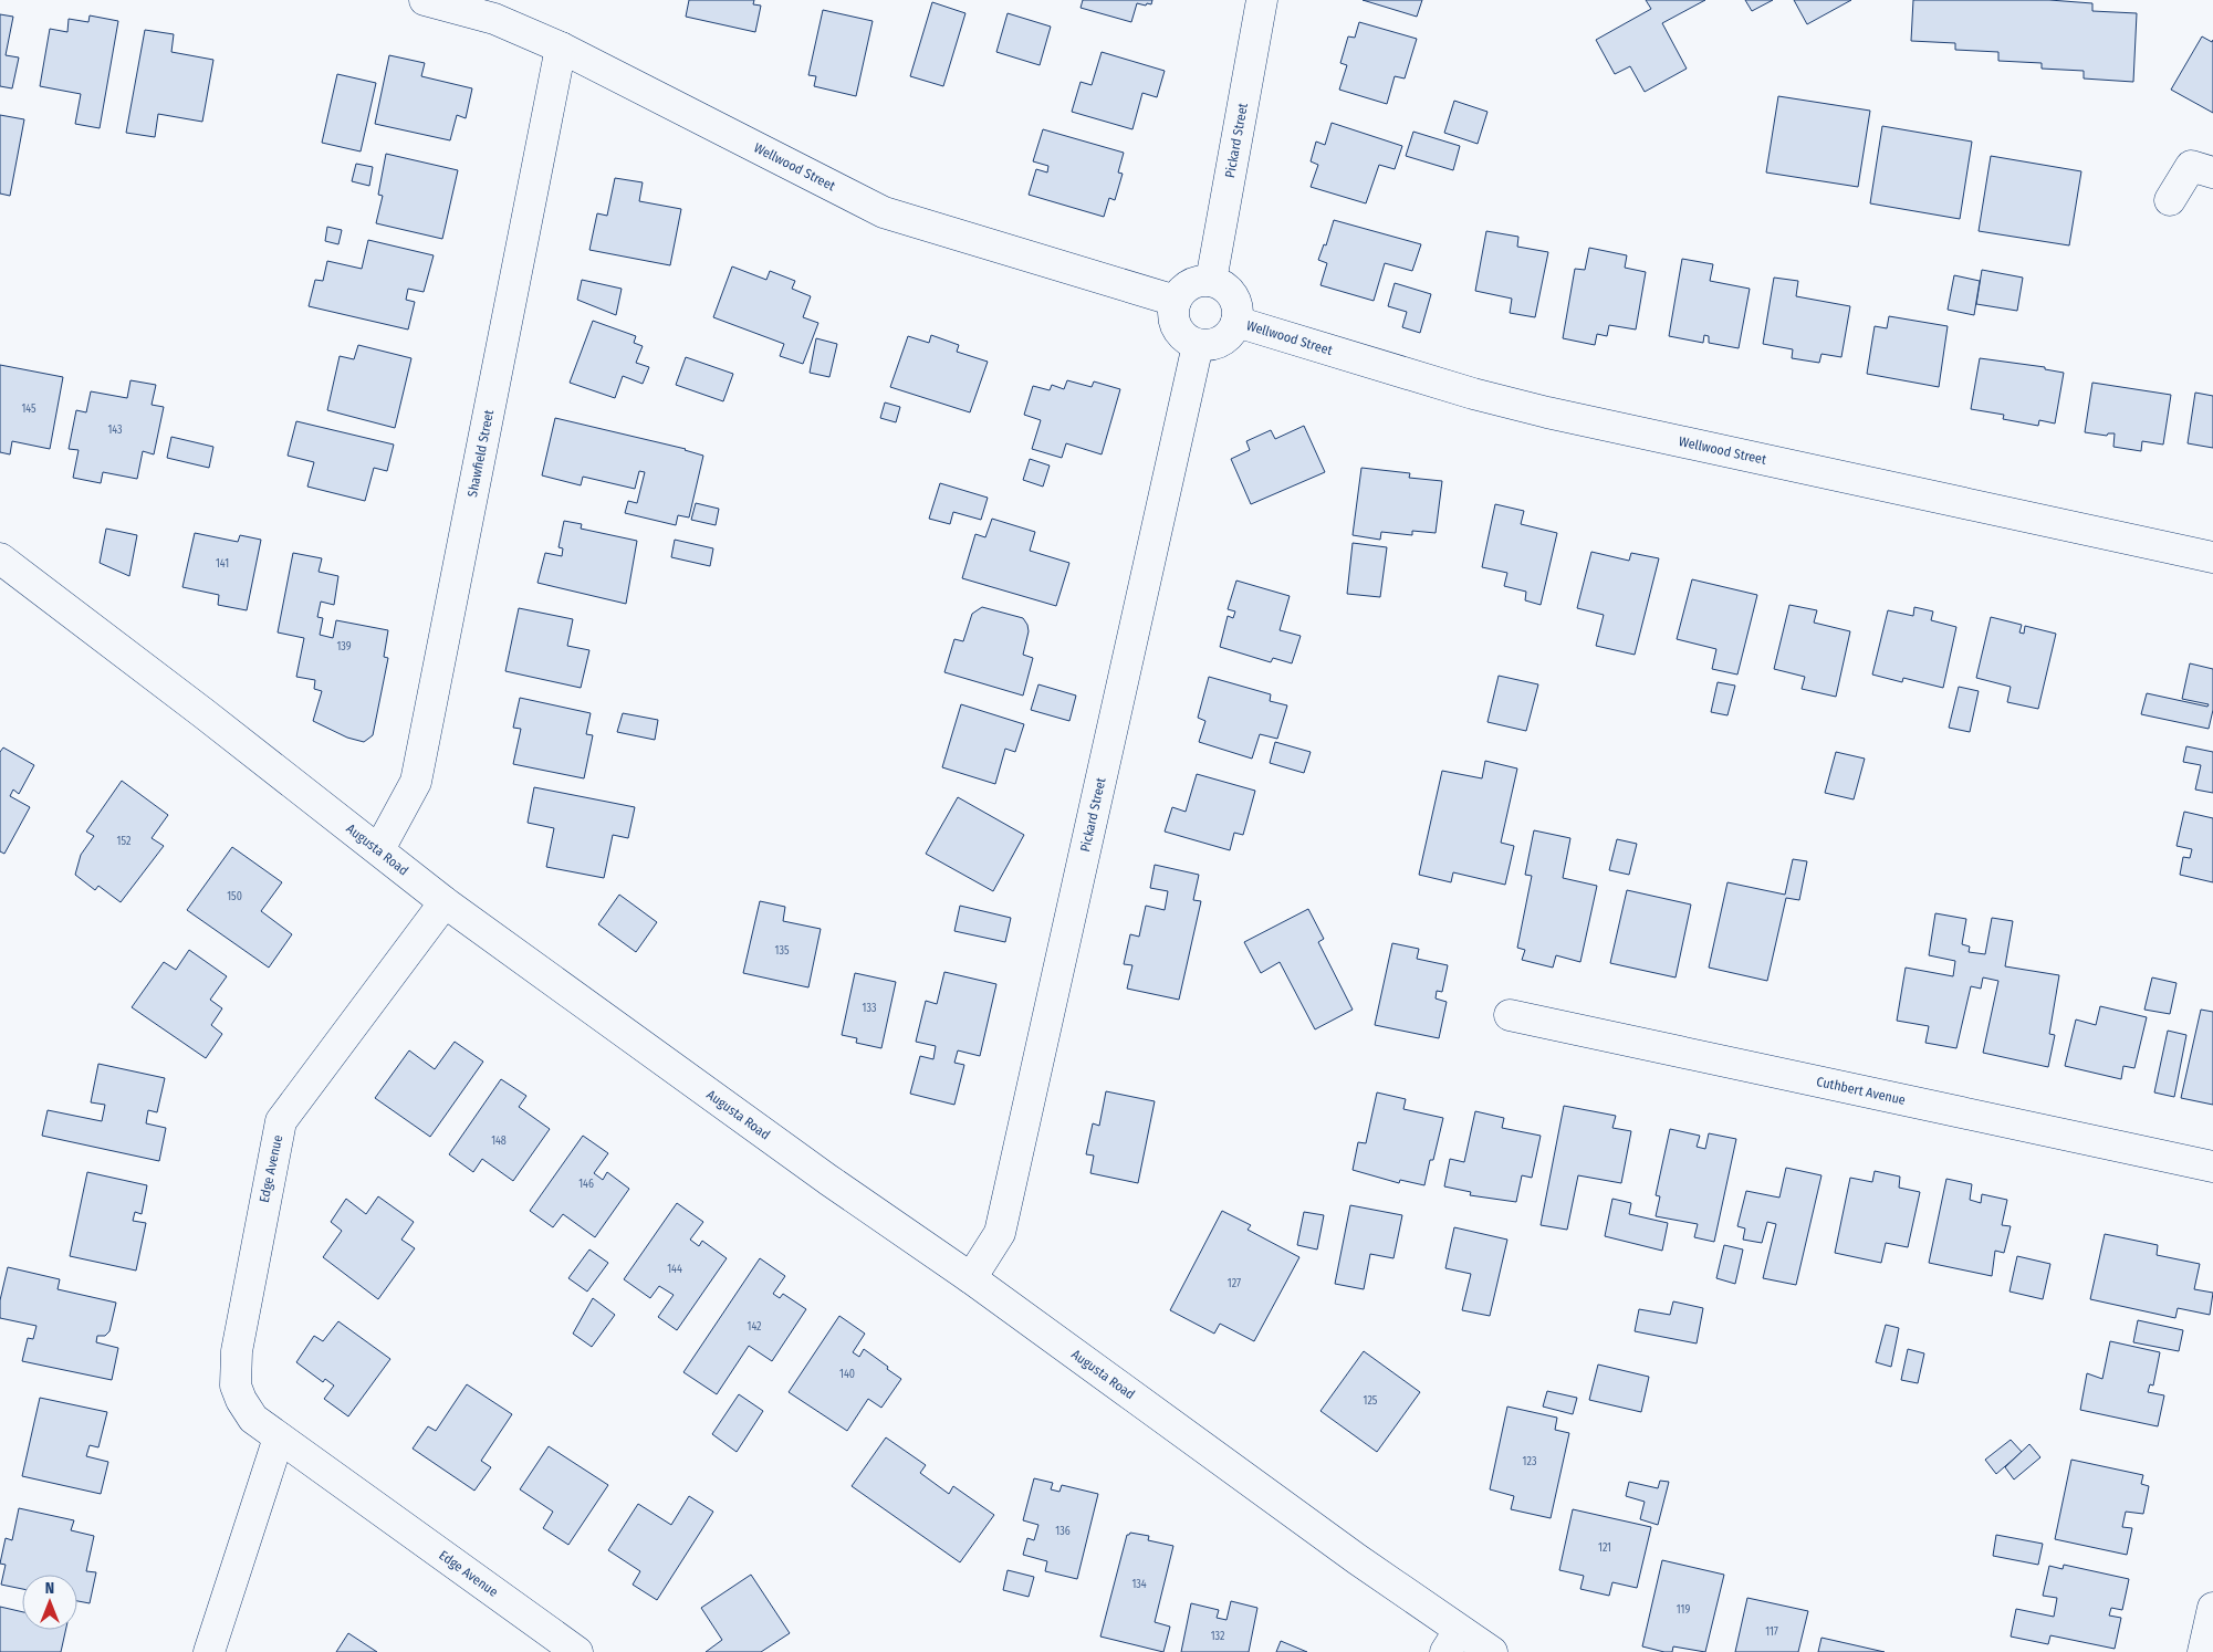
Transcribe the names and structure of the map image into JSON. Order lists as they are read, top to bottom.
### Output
{
  "streets": {
    "street": [
      "Pickard Street",
      "Wellwood Street",
      "Shawfield Street",
      "Augusta Road",
      "Cuthbert Avenue",
      "Edge Avenue"
    ]
  },
  "crossings": [
    ["Pickard Street", "Wellwood Street"],
    ["Pickard Street", "Augusta Road"],
    ["Wellwood Street", "Shawfield Street"],
    ["Shawfield Street", "Augusta Road"],
    ["Augusta Road", "Edge Avenue"]
  ],
  "house_numbers": [
    "145",
    "143",
    "141",
    "139",
    "152",
    "150",
    "135",
    "133",
    "148",
    "146",
    "144",
    "127",
    "142",
    "140",
    "125",
    "123",
    "136",
    "121",
    "134",
    "119",
    "117",
    "132"
  ],
  "north": "top"
}
